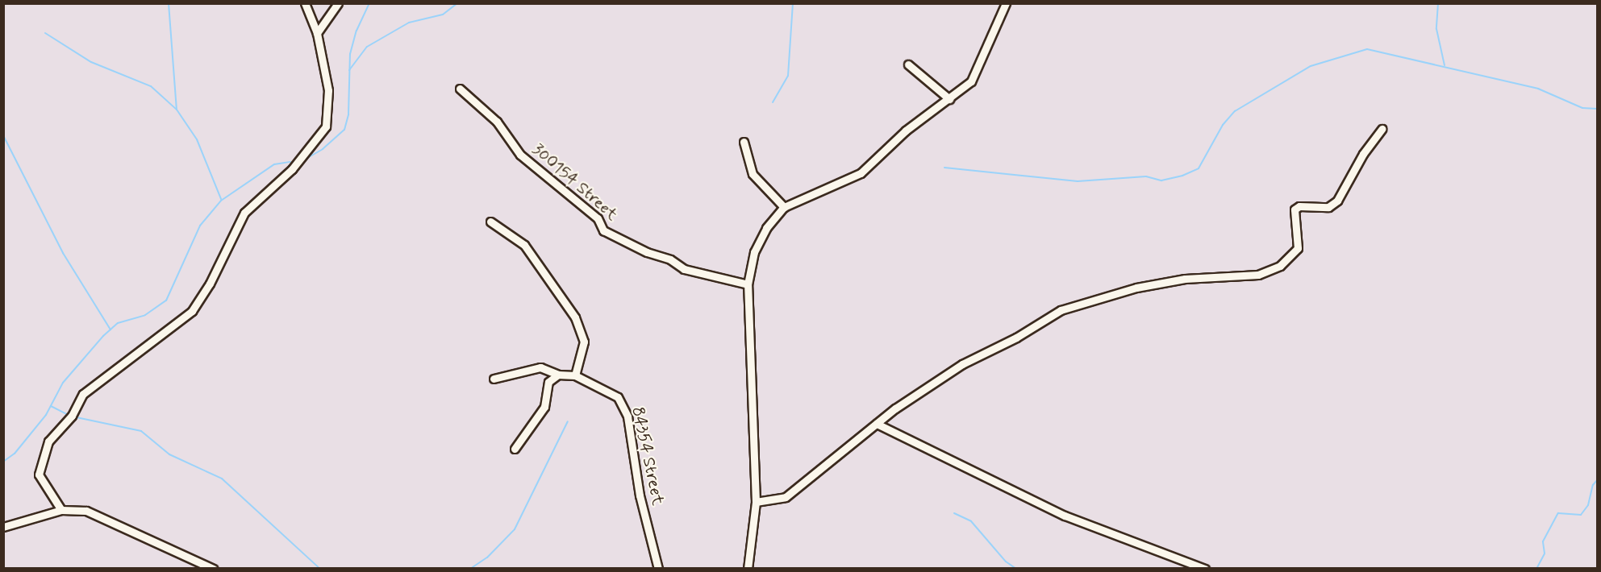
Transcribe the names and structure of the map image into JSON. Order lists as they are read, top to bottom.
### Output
{
  "streets": {
    "street": ["300154 Street", "84354 Street"]
  }
}
